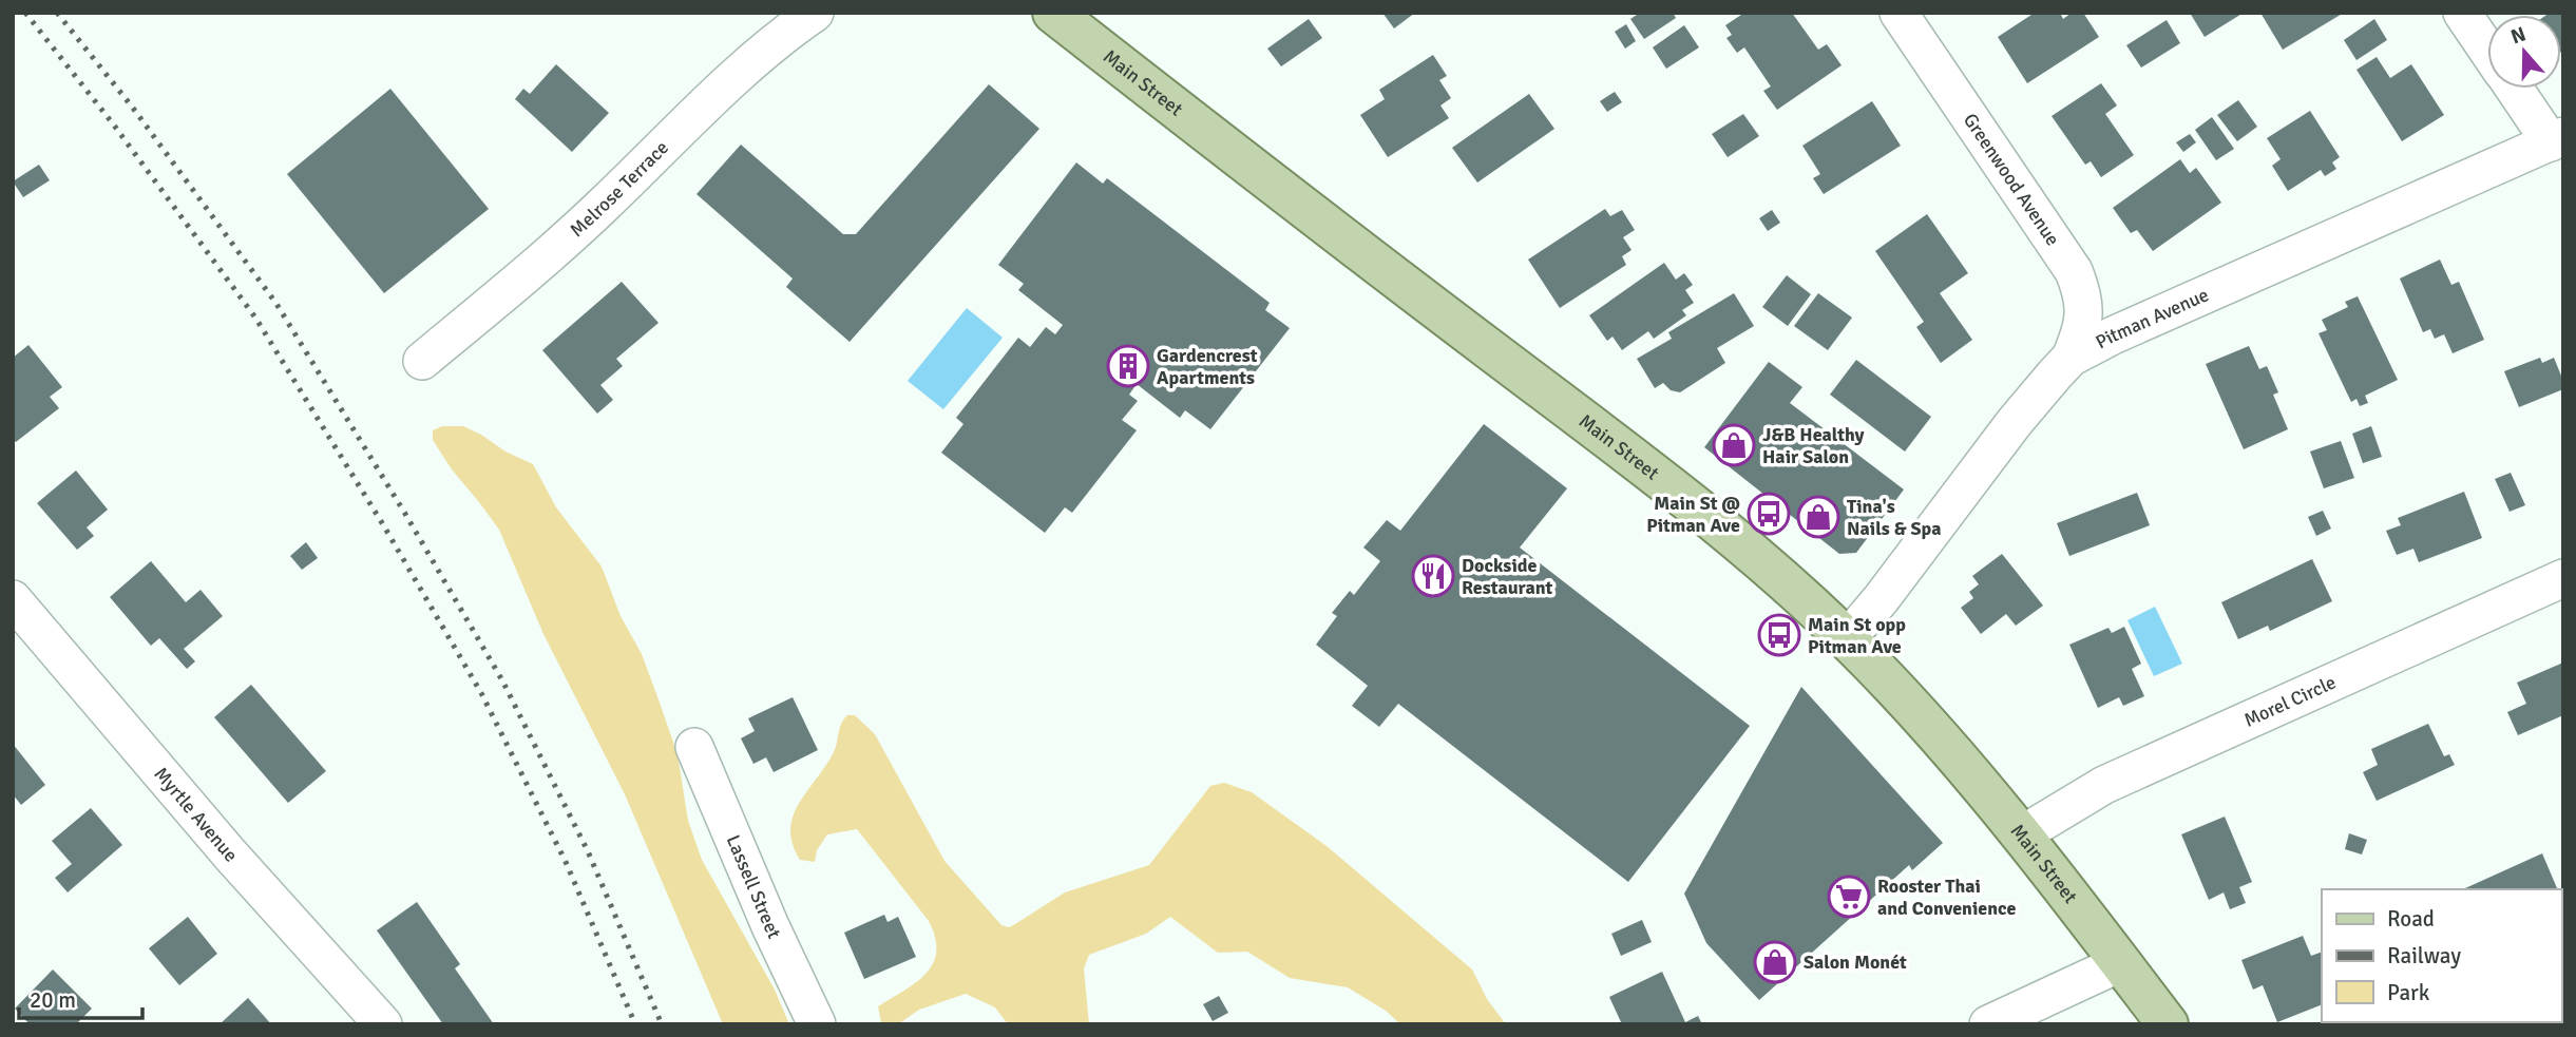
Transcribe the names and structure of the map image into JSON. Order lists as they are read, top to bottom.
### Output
{
  "streets": {
    "main road": ["Main Street"],
    "street": [
      "Greenwood Avenue",
      "Melrose Terrace",
      "Pitman Avenue",
      "Morel Circle",
      "Myrtle Avenue",
      "Lassell Street"
    ]
  },
  "crossings": [
    ["Main Street", "Pitman Avenue"],
    ["Main Street", "Morel Circle"],
    ["Greenwood Avenue", "Pitman Avenue"]
  ],
  "places": {
    "building": ["Gardencrest Apartments"],
    "shop": ["J&B Healthy Hair Salon", "Tina's Nails & Spa", "Salon Monét"],
    "bus stop": ["Main St @ Pitman Ave", "Main St opp Pitman Ave"],
    "restaurant": ["Dockside Restaurant"],
    "supermarket": ["Rooster Thai and Convenience"]
  },
  "legend": ["Road", "Railway", "Park"],
  "scale_bar": "20 m",
  "north": "top"
}
